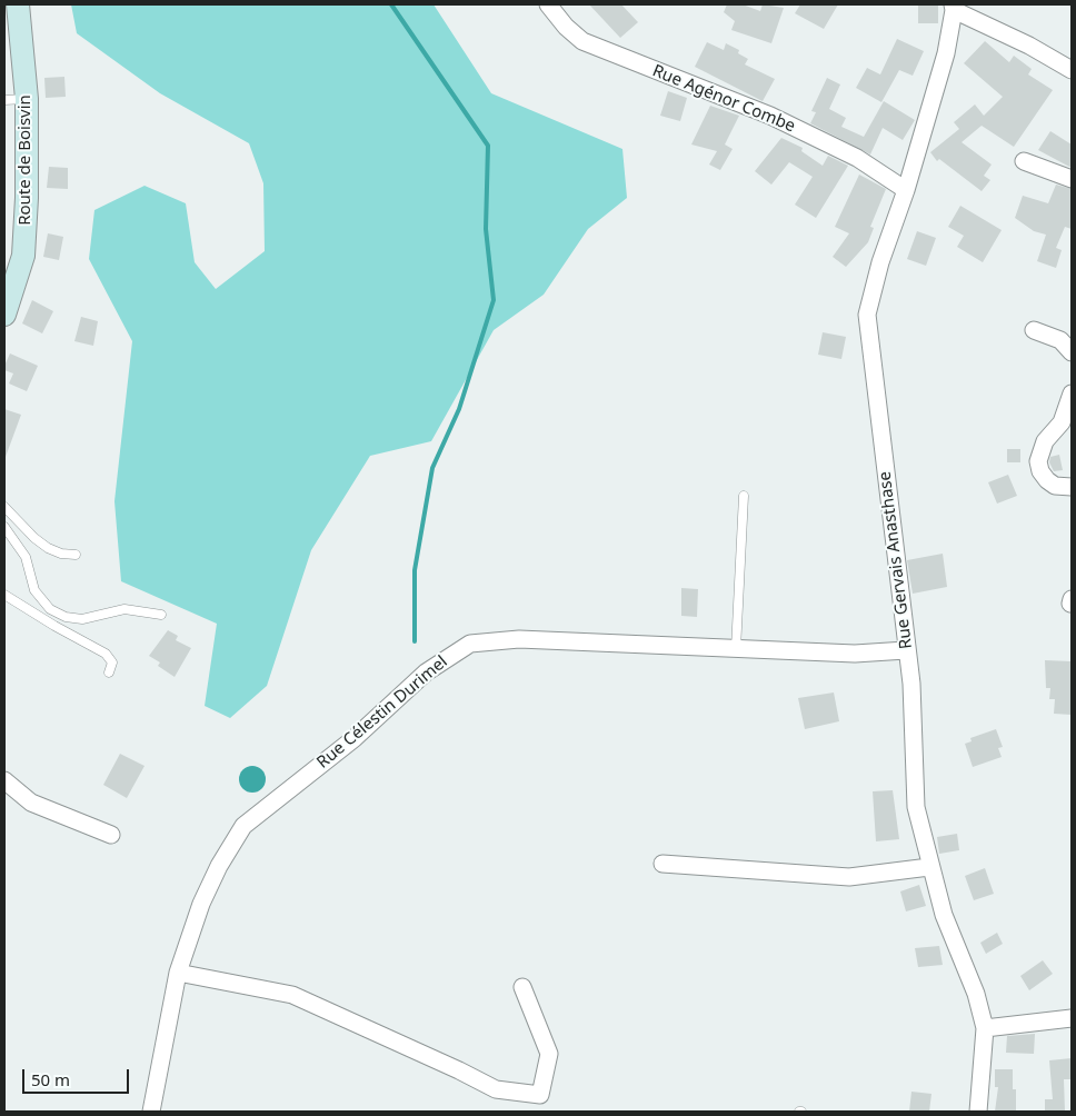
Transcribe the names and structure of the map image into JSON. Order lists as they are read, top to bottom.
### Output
{
  "streets": {
    "main road": ["Route de Boisvin"],
    "street": ["Rue Agénor Combe", "Rue Gervais Anasthase", "Rue Célestin Durimel"]
  },
  "crossings": [
    ["Rue Agénor Combe", "Rue Gervais Anasthase"],
    ["Rue Gervais Anasthase", "Rue Célestin Durimel"]
  ],
  "scale_bar": "50 m"
}
